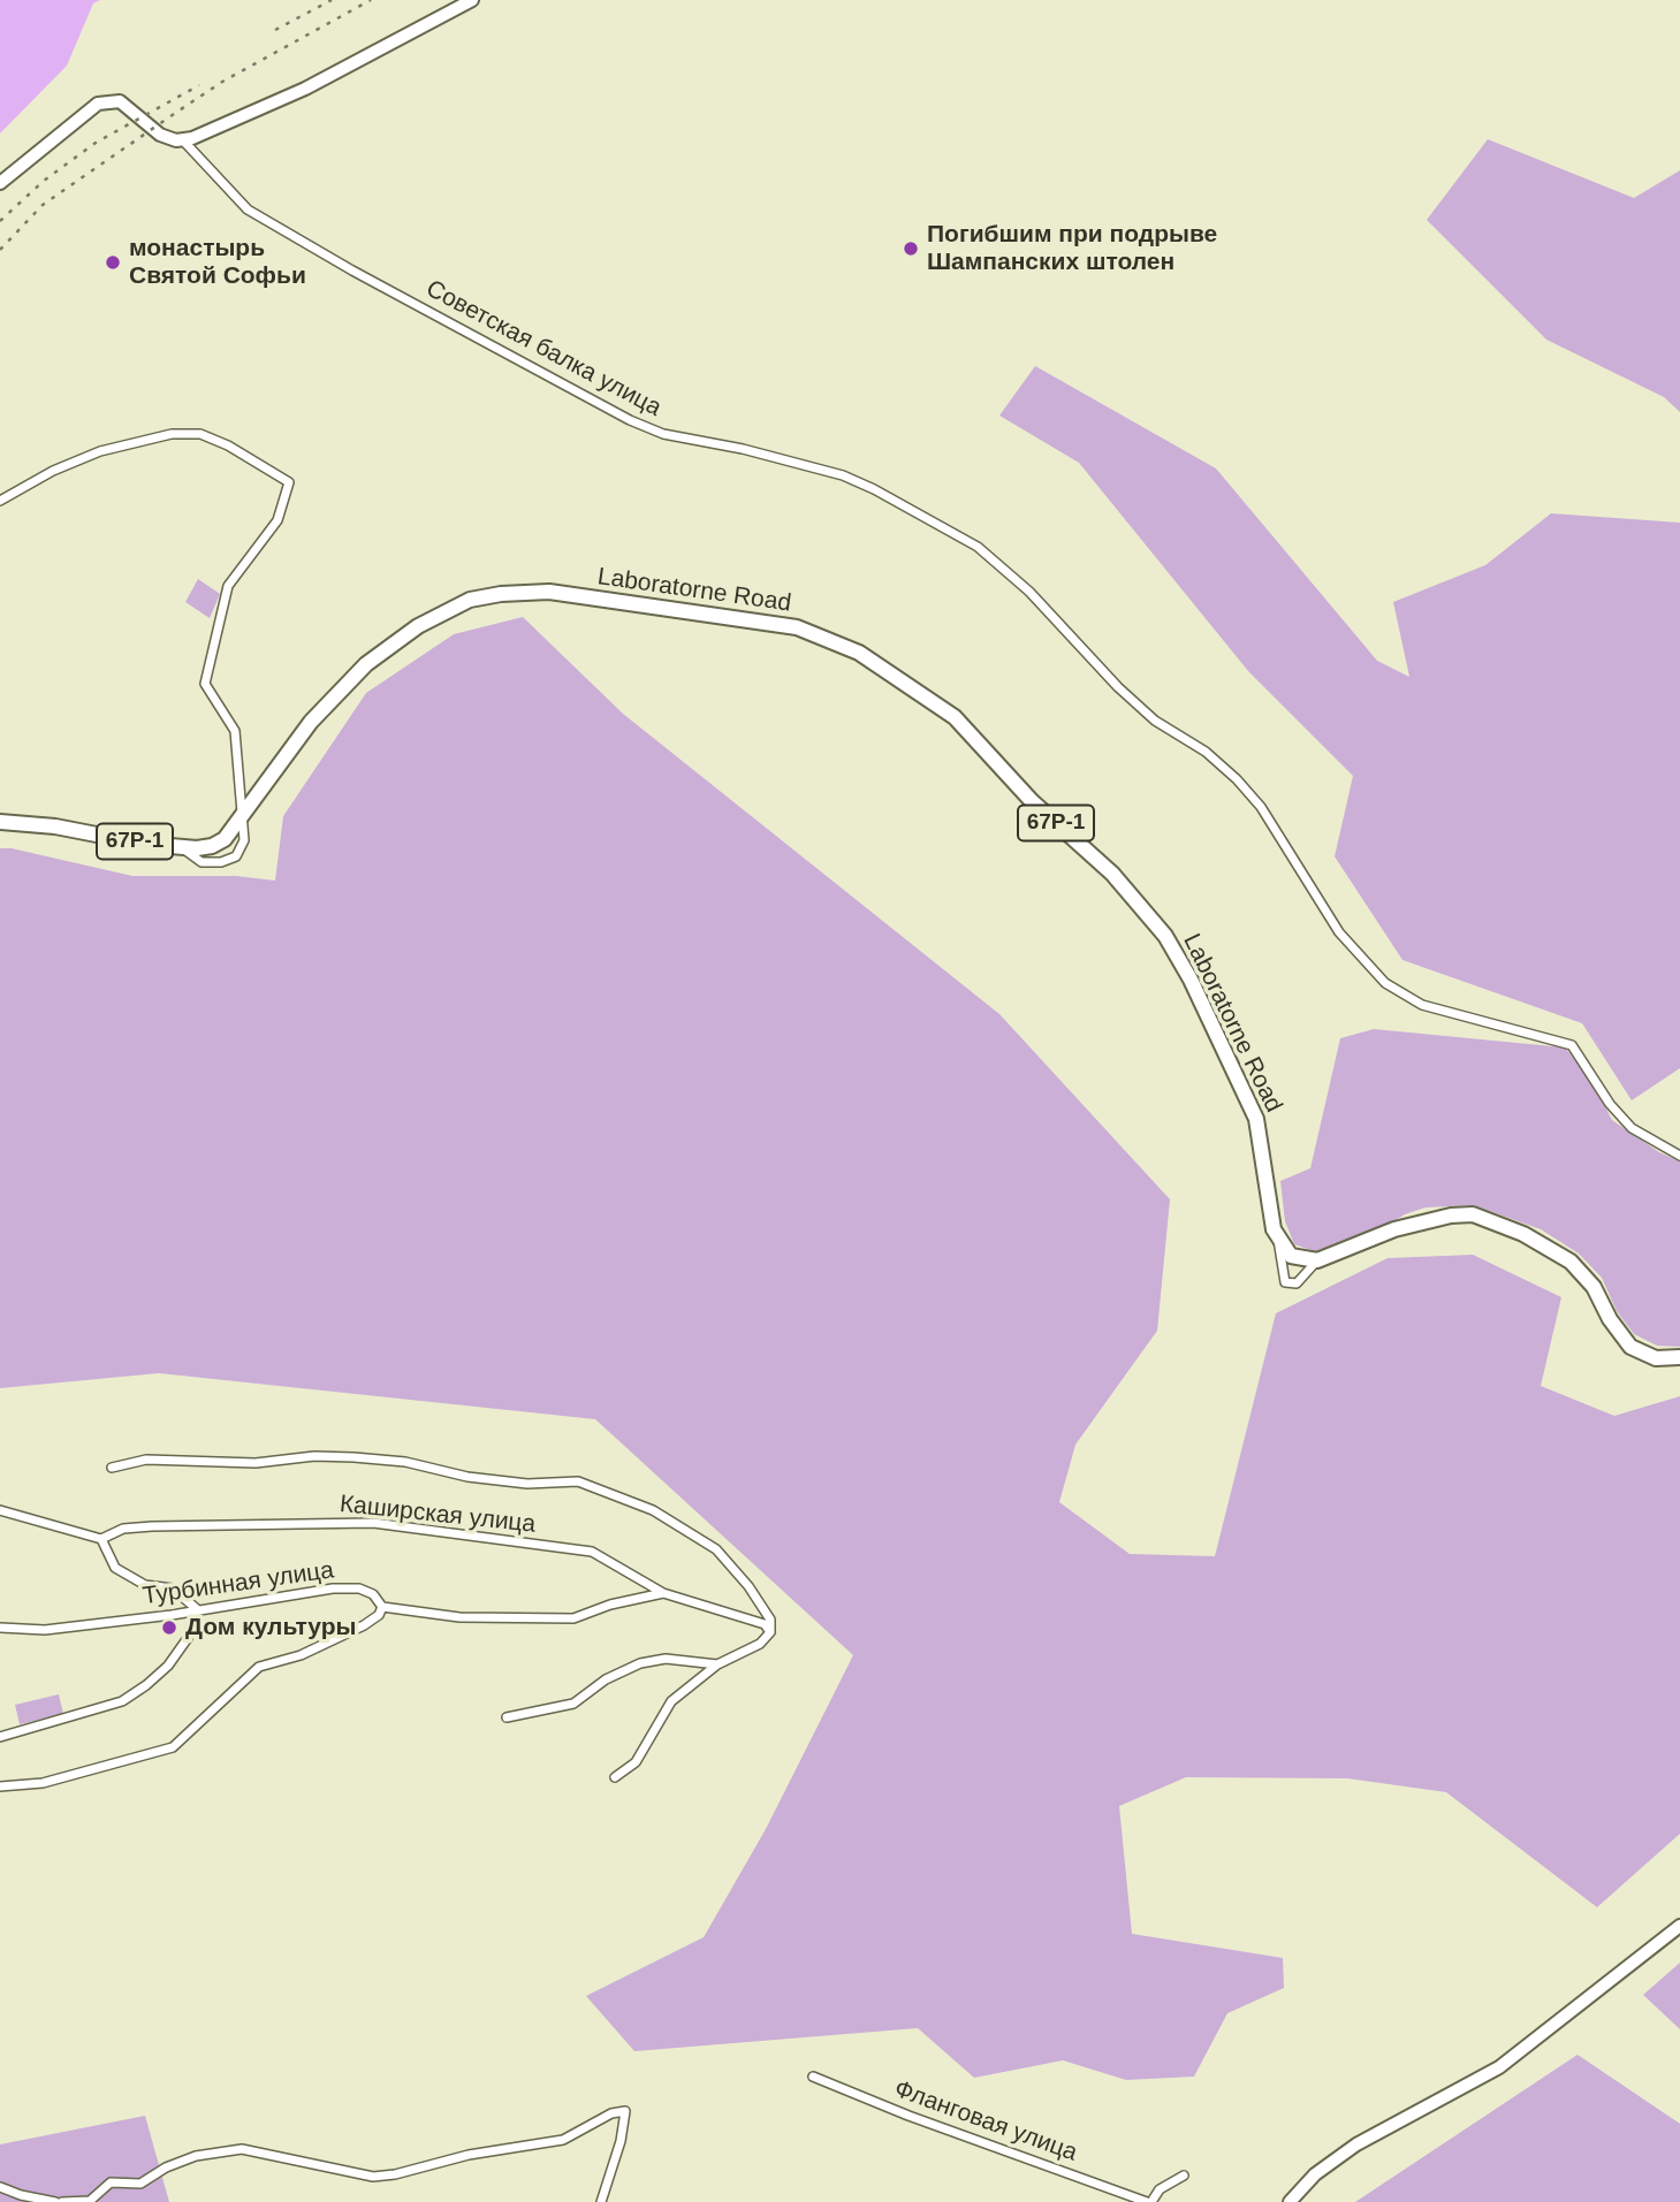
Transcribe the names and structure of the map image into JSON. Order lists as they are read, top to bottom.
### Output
{
  "streets": {
    "main road": ["Laboratorne Road", "67Р-1"],
    "street": [
      "Советская балка улица",
      "Каширская улица",
      "Турбинная улица",
      "Фланговая улица"
    ]
  },
  "crossings": [
    ["Laboratorne Road", "67Р-1"],
    ["Каширская улица", "Турбинная улица"]
  ],
  "places": ["Погибшим при подрыве Шампанских штолен", "монастырь Святой Софьи", "Дом культуры"]
}
